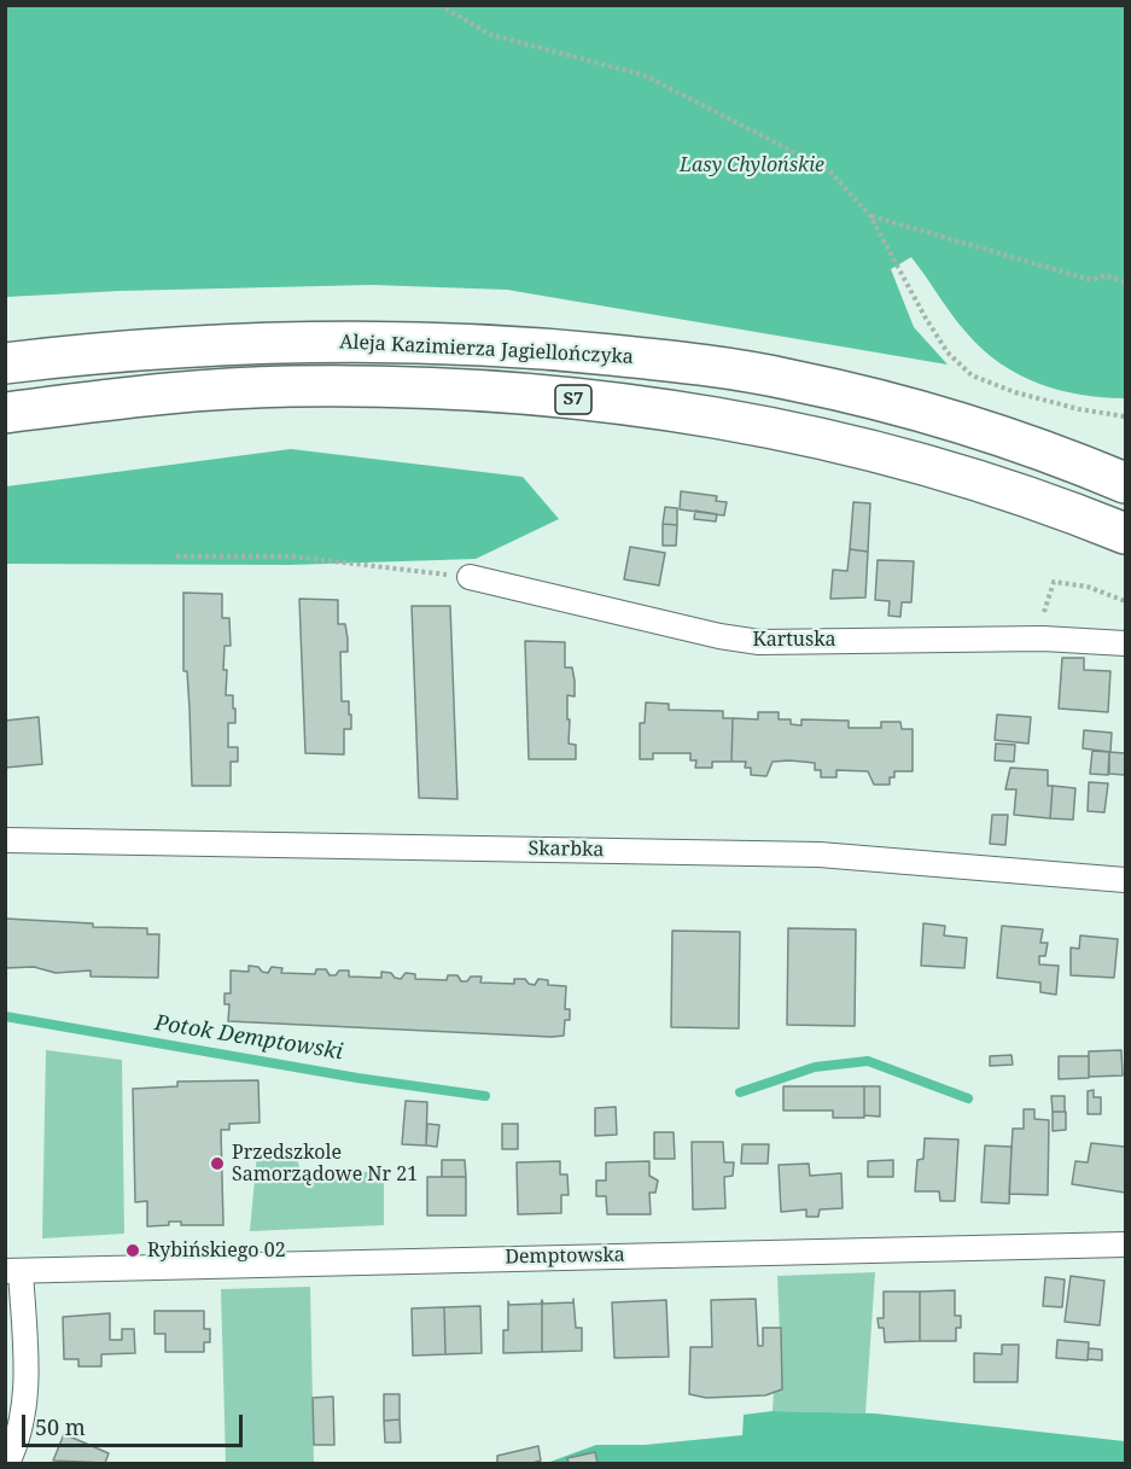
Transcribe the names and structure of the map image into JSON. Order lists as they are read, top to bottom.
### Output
{
  "streets": {
    "highway": ["Aleja Kazimierza Jagiellończyka", "S7"],
    "street": ["Kartuska", "Skarbka", "Demptowska"]
  },
  "water": ["Potok Demptowski"],
  "parks": ["Lasy Chylońskie"],
  "places": ["Przedszkole Samorządowe Nr 21", "Rybińskiego 02"],
  "scale_bar": "50 m"
}
